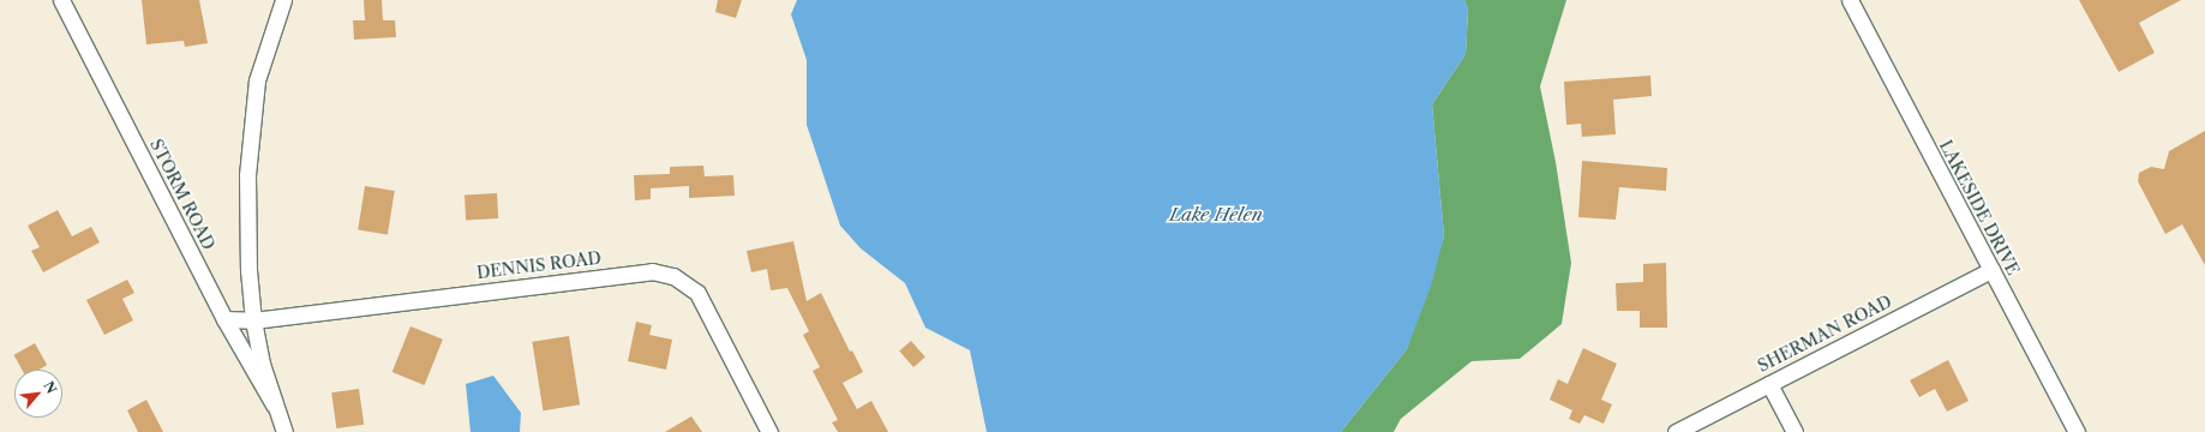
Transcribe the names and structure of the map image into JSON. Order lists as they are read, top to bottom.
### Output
{
  "streets": {
    "street": [
      "STORM ROAD",
      "LAKESIDE DRIVE",
      "DENNIS ROAD",
      "SHERMAN ROAD"
    ]
  },
  "crossings": [
    ["STORM ROAD", "DENNIS ROAD"],
    ["LAKESIDE DRIVE", "SHERMAN ROAD"]
  ],
  "water": ["Lake Helen"],
  "north": "top right"
}
